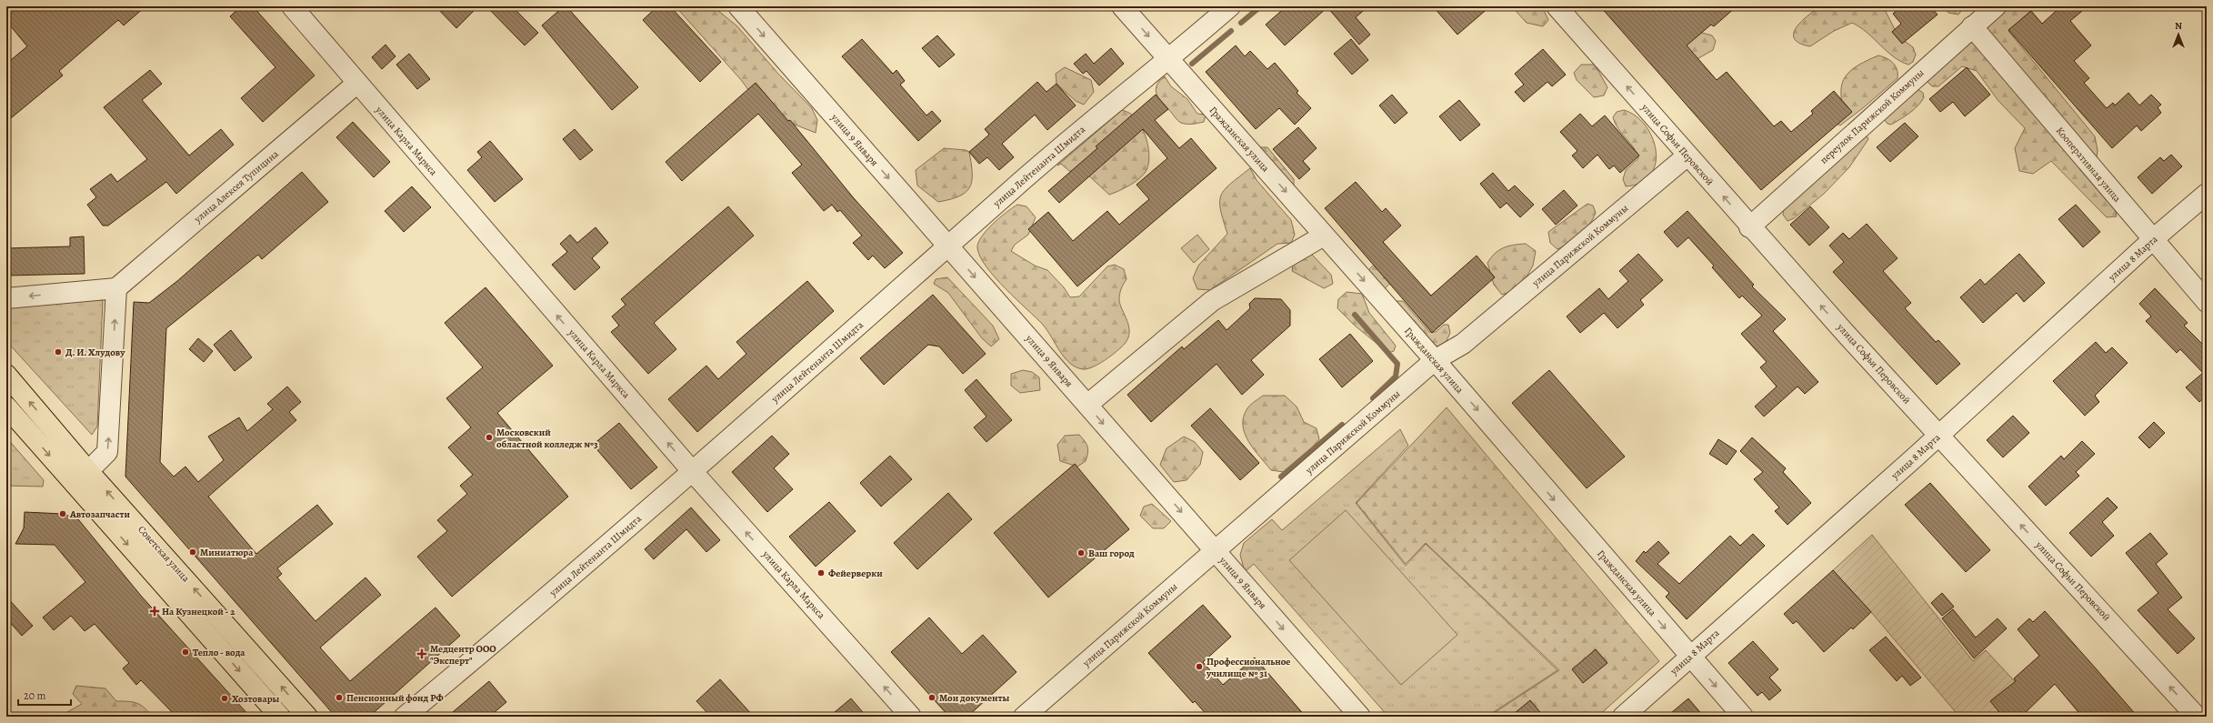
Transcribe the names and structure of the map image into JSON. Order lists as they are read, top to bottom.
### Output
{
  "streets": {
    "main road": ["Советская улица"],
    "street": [
      "переулок Парижской Коммуны",
      "Гражданская улица",
      "улица 9 Января",
      "улица Карла Маркса",
      "улица Софьи Перовской",
      "Кооперативная улица",
      "улица Лейтенанта Шмидта",
      "улица Алексея Тупицина",
      "улица Парижской Коммуны",
      "улица 8 Марта"
    ]
  },
  "crossings": [
    ["переулок Парижской Коммуны", "улица Софьи Перовской"],
    ["переулок Парижской Коммуны", "Кооперативная улица"],
    ["Гражданская улица", "улица Лейтенанта Шмидта"],
    ["Гражданская улица", "улица Парижской Коммуны"],
    ["Гражданская улица", "улица 8 Марта"],
    ["улица 9 Января", "улица Лейтенанта Шмидта"],
    ["улица 9 Января", "улица Парижской Коммуны"],
    ["улица Карла Маркса", "улица Лейтенанта Шмидта"],
    ["улица Карла Маркса", "улица Алексея Тупицина"],
    ["улица Софьи Перовской", "улица Парижской Коммуны"],
    ["улица Софьи Перовской", "улица 8 Марта"],
    ["Кооперативная улица", "улица 8 Марта"]
  ],
  "one_way": [
    "Гражданская улица",
    "улица 9 Января",
    "улица Карла Маркса",
    "улица Софьи Перовской"
  ],
  "places": {
    "other": [
      "Д. И. Хлудову",
      "Московский областной колледж №3",
      "Автозапчасти",
      "Миниатюра",
      "Ваш город",
      "Фейерверки",
      "Тепло - вода",
      "Профессиональное училище № 31",
      "Пенсионный фонд РФ",
      "Мои документы",
      "Хозтовары"
    ],
    "health": ["На Кузнецкой - 2", "Медцентр ООО \"Эксперт\""]
  },
  "scale_bar": "20 m",
  "north": "top"
}
